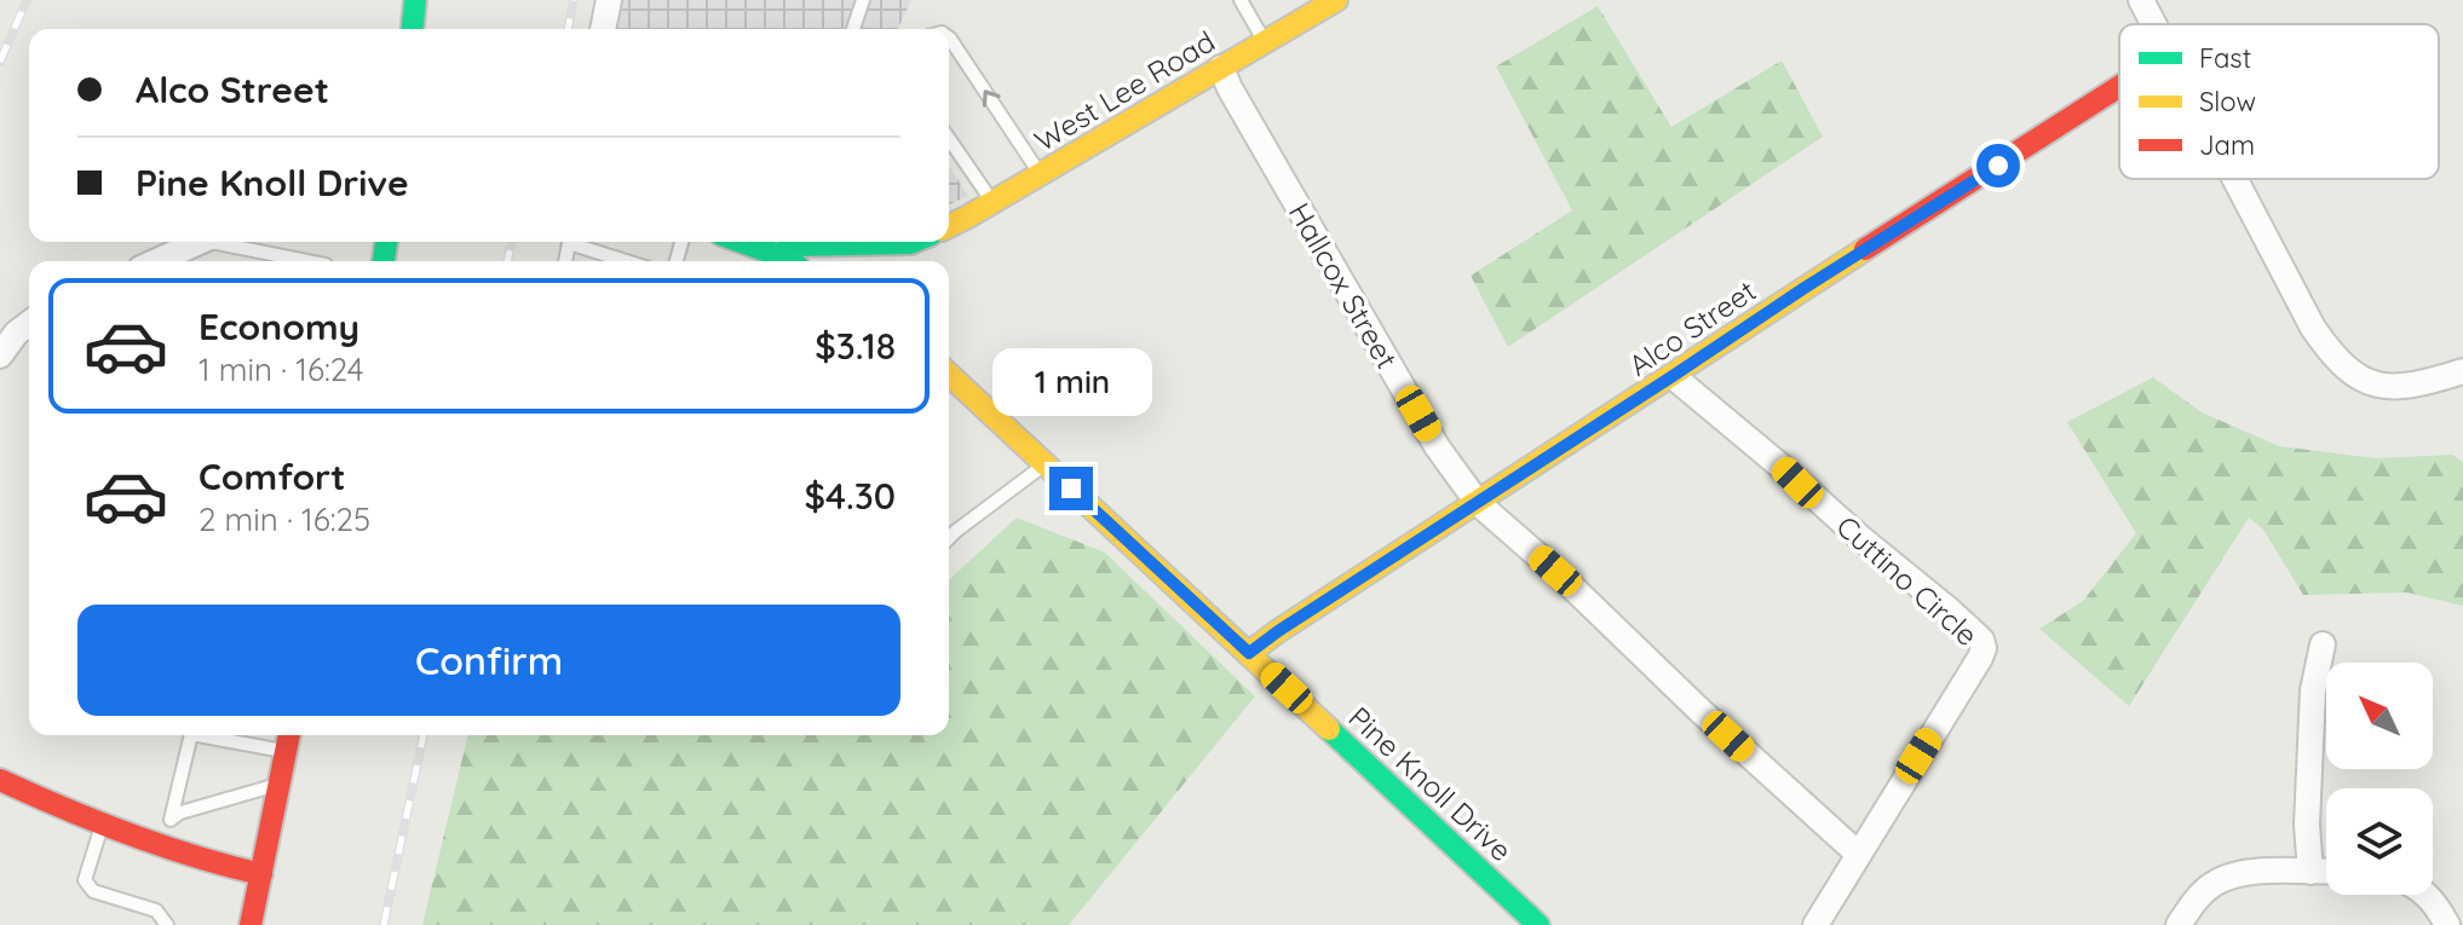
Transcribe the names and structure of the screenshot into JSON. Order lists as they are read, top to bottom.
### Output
{
  "streets": {
    "street": [
      "West Lee Road",
      "Hallcox Street",
      "Alco Street",
      "Cuttino Circle",
      "Pine Knoll Drive"
    ]
  },
  "crossings": [
    ["West Lee Road", "Hallcox Street"],
    ["Hallcox Street", "Alco Street"],
    ["Hallcox Street", "Cuttino Circle"],
    ["Alco Street", "Cuttino Circle"],
    ["Alco Street", "Pine Knoll Drive"]
  ],
  "legend": ["Fast", "Slow", "Jam"],
  "north": "top left",
  "page": {
    "banner": ["Alco Street", "Pine Knoll Drive"],
    "list": [
      {
        "name": "Economy",
        "note": "1 min · 16:24",
        "value": "$3.18"
      },
      {
        "name": "Comfort",
        "note": "2 min · 16:25",
        "value": "$4.30"
      }
    ],
    "bubble": "1 min",
    "buttons": "Confirm"
  }
}
